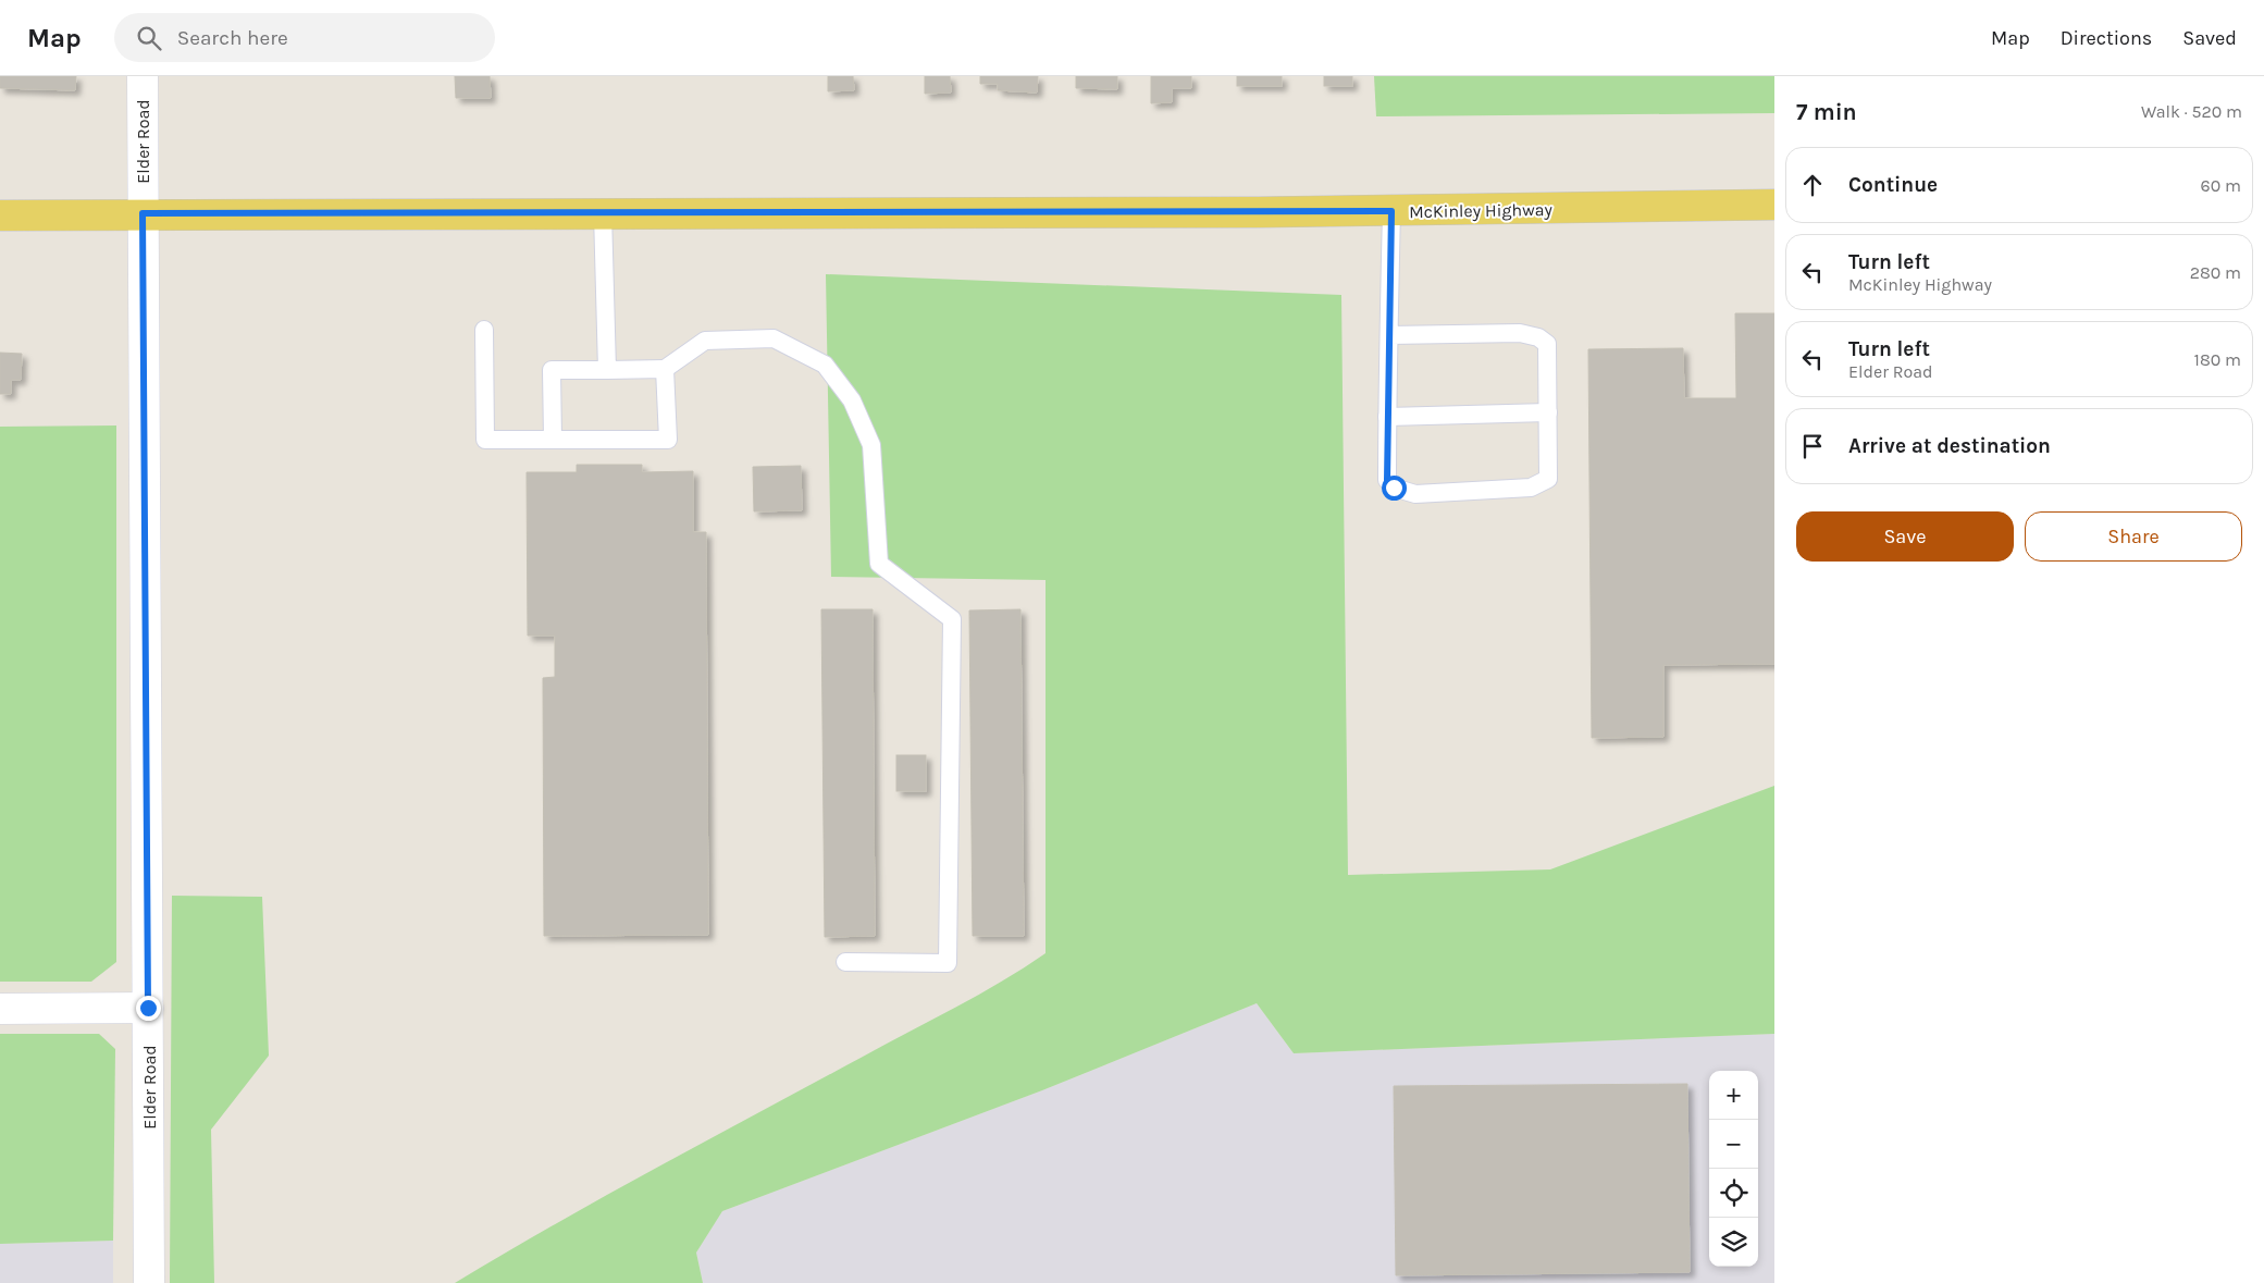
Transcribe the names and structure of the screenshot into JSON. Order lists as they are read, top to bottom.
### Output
{
  "streets": {
    "main road": ["McKinley Highway"],
    "street": ["Elder Road"]
  },
  "crossings": [
    ["Elder Road", "McKinley Highway"]
  ],
  "page": {
    "header": "Map",
    "search": "Search here",
    "nav": ["Map", "Directions", "Saved"],
    "heading": ["7 min", "Walk · 520 m"],
    "list": [
      ["Continue", "60 m"],
      ["Turn left", "McKinley Highway", "280 m"],
      ["Turn left", "Elder Road", "180 m"],
      "Arrive at destination"
    ],
    "buttons": ["Save", "Share"],
    "map_buttons": ["+", "−"]
  }
}
